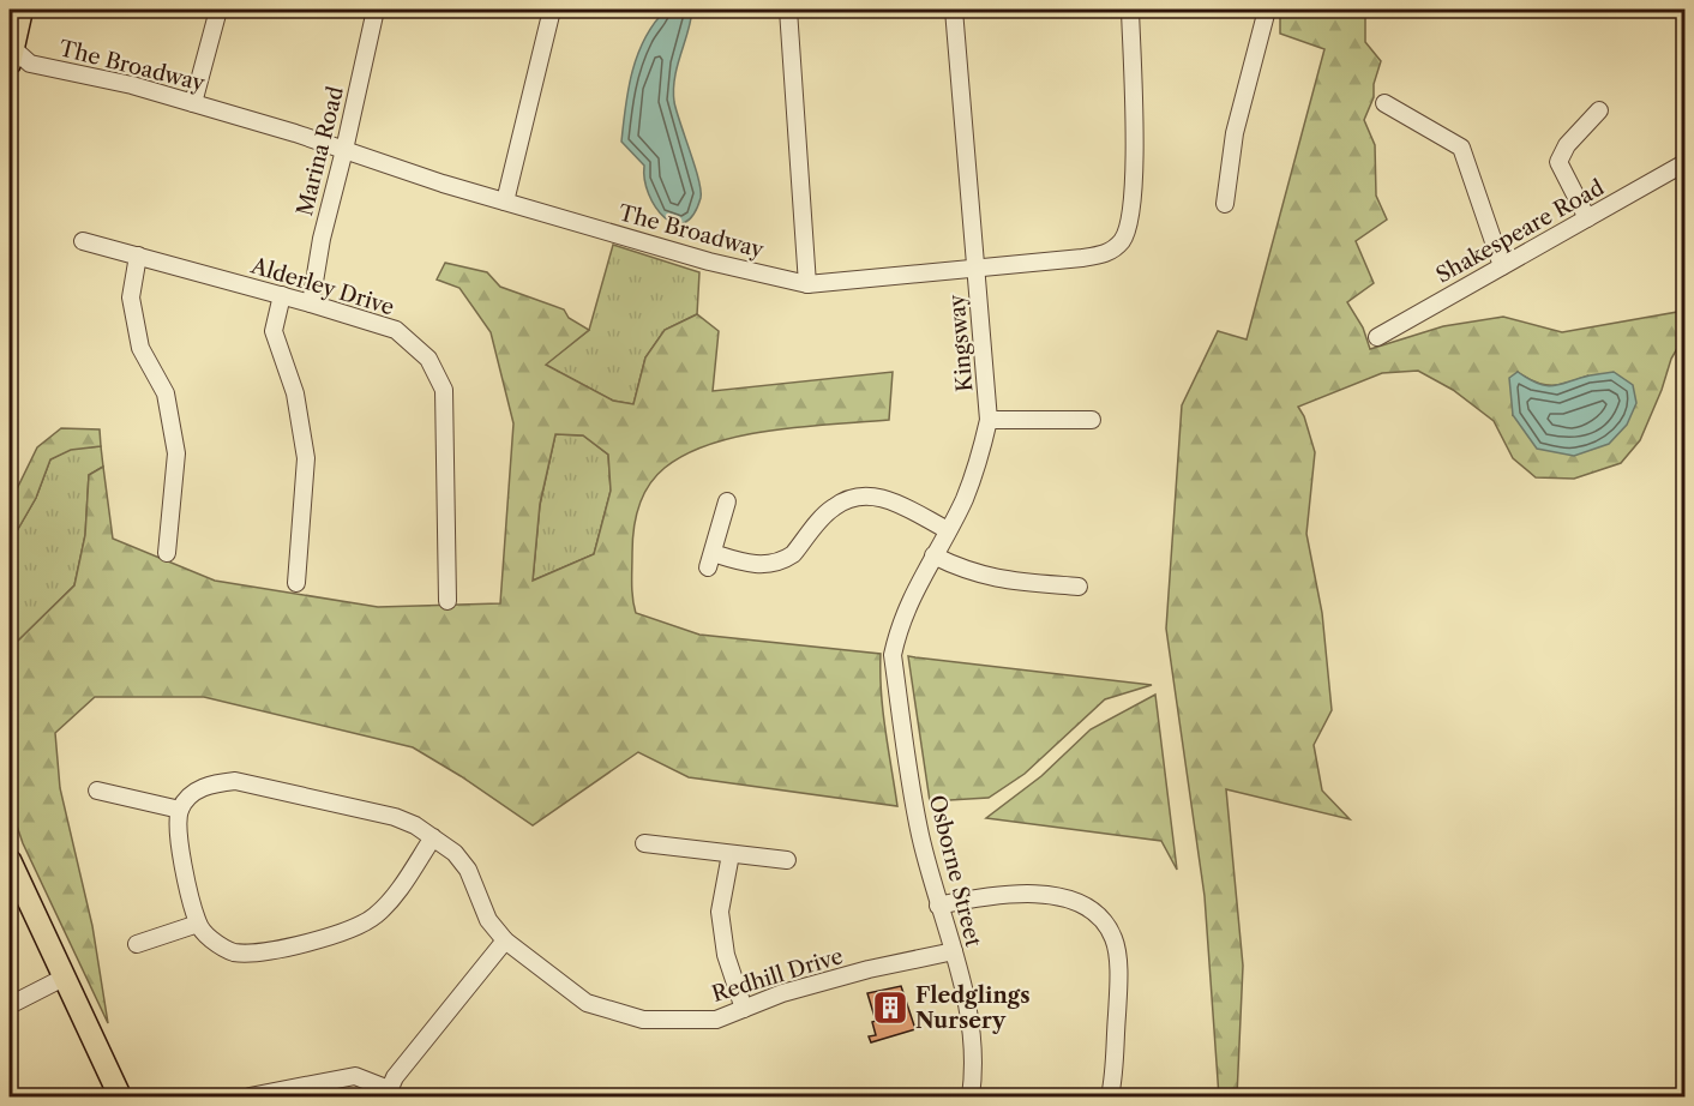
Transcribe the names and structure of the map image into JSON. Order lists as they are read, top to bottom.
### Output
{
  "streets": {
    "street": [
      "The Broadway",
      "Marina Road",
      "Shakespeare Road",
      "Alderley Drive",
      "Kingsway",
      "Osborne Street",
      "Redhill Drive"
    ]
  },
  "crossings": [
    ["The Broadway", "Marina Road"],
    ["The Broadway", "Kingsway"],
    ["Marina Road", "Alderley Drive"],
    ["Kingsway", "Osborne Street"],
    ["Osborne Street", "Redhill Drive"]
  ],
  "places": {
    "building": ["Fledglings Nursery"]
  }
}
